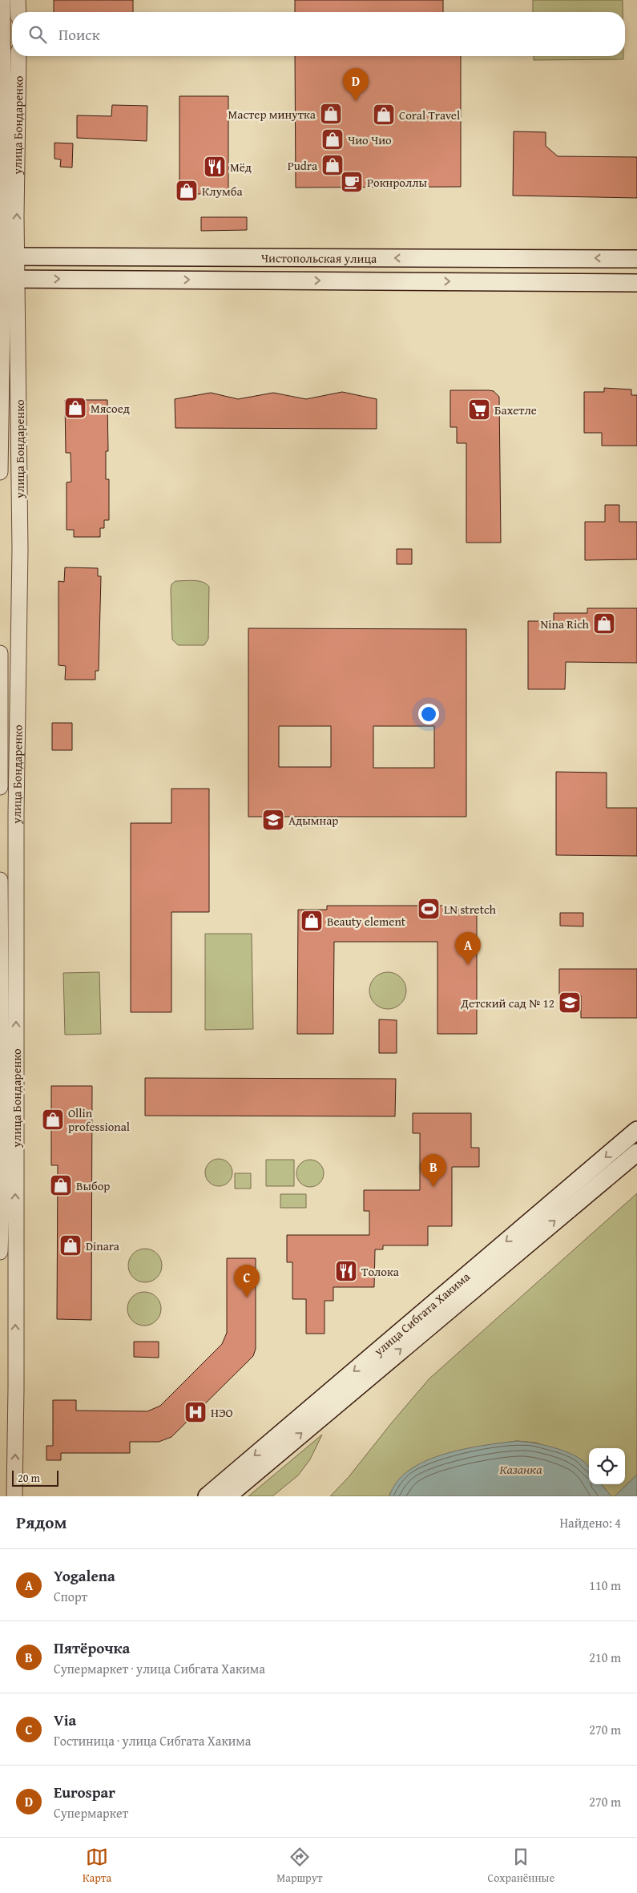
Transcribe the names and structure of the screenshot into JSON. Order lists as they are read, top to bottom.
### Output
{
  "streets": {
    "main road": ["Чистопольская улица", "улица Сибгата Хакима"],
    "street": ["улица Бондаренко"]
  },
  "crossings": [
    ["улица Бондаренко", "Чистопольская улица"]
  ],
  "water": ["Казанка"],
  "places": {
    "shop": [
      "Мастер минутка",
      "Coral Travel",
      "Чио Чио",
      "Pudra",
      "Клумба",
      "Мясоед",
      "Nina Rich",
      "Beauty element",
      "Ollin professional",
      "Выбор",
      "Dinara"
    ],
    "restaurant": ["Мёд", "Толока"],
    "cafe": ["Рокнроллы"],
    "supermarket": ["Бахетле"],
    "school or university": ["Адымнар", "Детский сад № 12"],
    "sports": ["LN stretch"],
    "hospital": ["НЭО"]
  },
  "scale_bar": "20 m",
  "page": {
    "search": "Поиск",
    "pins": [
      "D",
      "A",
      "B",
      "C"
    ],
    "scale": "20 m",
    "heading": ["Рядом", "Найдено: 4"],
    "list": [
      {
        "mark": "A",
        "name": "Yogalena",
        "note": "Спорт",
        "value": "110 m"
      },
      {
        "mark": "B",
        "name": "Пятёрочка",
        "note": "Супермаркет · улица Сибгата Хакима",
        "value": "210 m"
      },
      {
        "mark": "C",
        "name": "Via",
        "note": "Гостиница · улица Сибгата Хакима",
        "value": "270 m"
      },
      {
        "mark": "D",
        "name": "Eurospar",
        "note": "Супермаркет",
        "value": "270 m"
      }
    ],
    "nav": ["Карта", "Маршрут", "Сохранённые"]
  }
}
